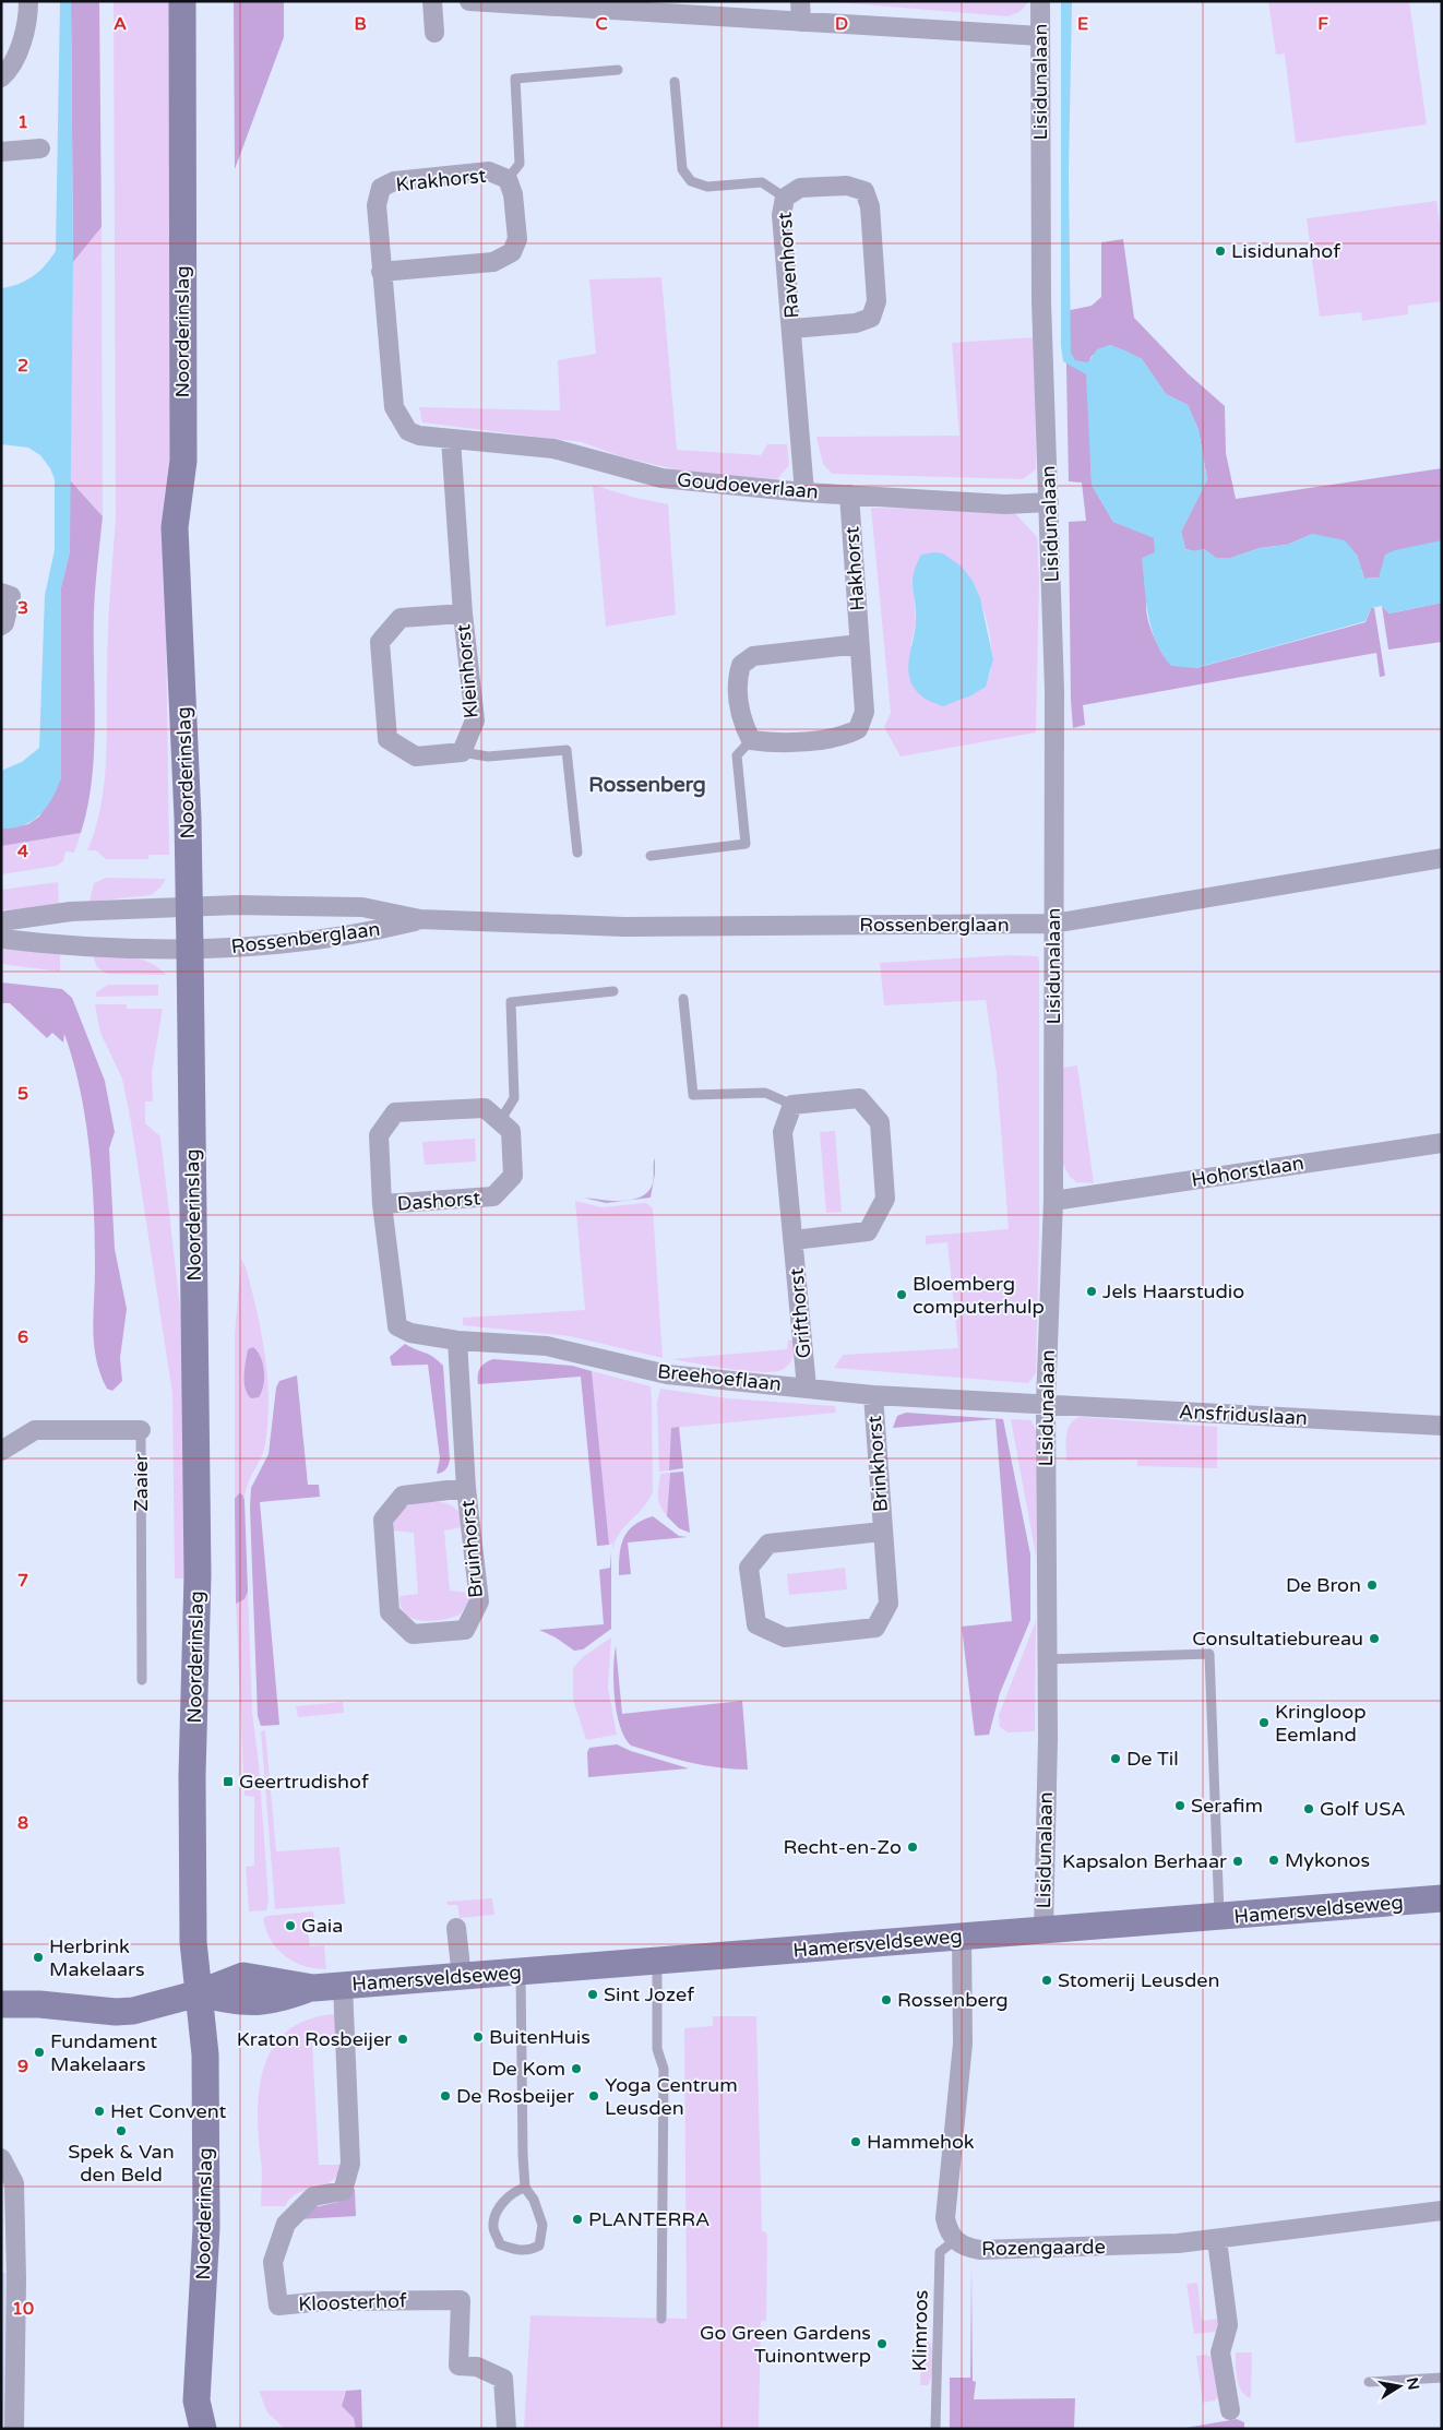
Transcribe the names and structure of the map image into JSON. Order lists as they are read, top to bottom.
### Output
{
  "streets": {
    "main road": ["Noorderinslag", "Hamersveldseweg"],
    "street": [
      "Lisidunalaan",
      "Krakhorst",
      "Ravenhorst",
      "Goudoeverlaan",
      "Hakhorst",
      "Kleinhorst",
      "Rossenberglaan",
      "Hohorstlaan",
      "Dashorst",
      "Grifthorst",
      "Breehoeflaan",
      "Ansfriduslaan",
      "Brinkhorst",
      "Zaaier",
      "Bruinhorst",
      "Rozengaarde",
      "Kloosterhof"
    ],
    "lane": ["Klimroos"]
  },
  "crossings": [
    ["Lisidunalaan", "Goudoeverlaan"],
    ["Lisidunalaan", "Rossenberglaan"],
    ["Lisidunalaan", "Hohorstlaan"],
    ["Lisidunalaan", "Breehoeflaan"],
    ["Lisidunalaan", "Ansfriduslaan"],
    ["Lisidunalaan", "Hamersveldseweg"],
    ["Krakhorst", "Goudoeverlaan"],
    ["Krakhorst", "Kleinhorst"],
    ["Ravenhorst", "Goudoeverlaan"],
    ["Noorderinslag", "Rossenberglaan"],
    ["Noorderinslag", "Hamersveldseweg"],
    ["Goudoeverlaan", "Hakhorst"],
    ["Goudoeverlaan", "Kleinhorst"],
    ["Dashorst", "Breehoeflaan"],
    ["Grifthorst", "Breehoeflaan"],
    ["Breehoeflaan", "Ansfriduslaan"],
    ["Breehoeflaan", "Brinkhorst"],
    ["Breehoeflaan", "Bruinhorst"],
    ["Hamersveldseweg", "Rozengaarde"],
    ["Hamersveldseweg", "Kloosterhof"],
    ["Rozengaarde", "Klimroos"]
  ],
  "districts": ["Rossenberg"],
  "places": {
    "other": [
      "Lisidunahof",
      "Jels Haarstudio",
      "Bloemberg computerhulp",
      "De Bron",
      "Consultatiebureau",
      "Kringloop Eemland",
      "De Til",
      "Serafim",
      "Golf USA",
      "Recht-en-Zo",
      "Mykonos",
      "Kapsalon Berhaar",
      "Gaia",
      "Herbrink Makelaars",
      "Stomerij Leusden",
      "Sint Jozef",
      "Rossenberg",
      "BuitenHuis",
      "Kraton Rosbeijer",
      "Fundament Makelaars",
      "De Kom",
      "De Rosbeijer",
      "Yoga Centrum Leusden",
      "Het Convent",
      "Spek & Van den Beld",
      "Hammehok",
      "PLANTERRA",
      "Go Green Gardens Tuinontwerp"
    ],
    "transit": ["Geertrudishof"]
  },
  "north": "right",
  "grid": {
    "columns": [
      "A",
      "B",
      "C",
      "D",
      "E",
      "F"
    ],
    "rows": [
      "1",
      "2",
      "3",
      "4",
      "5",
      "6",
      "7",
      "8",
      "9",
      "10"
    ]
  }
}
